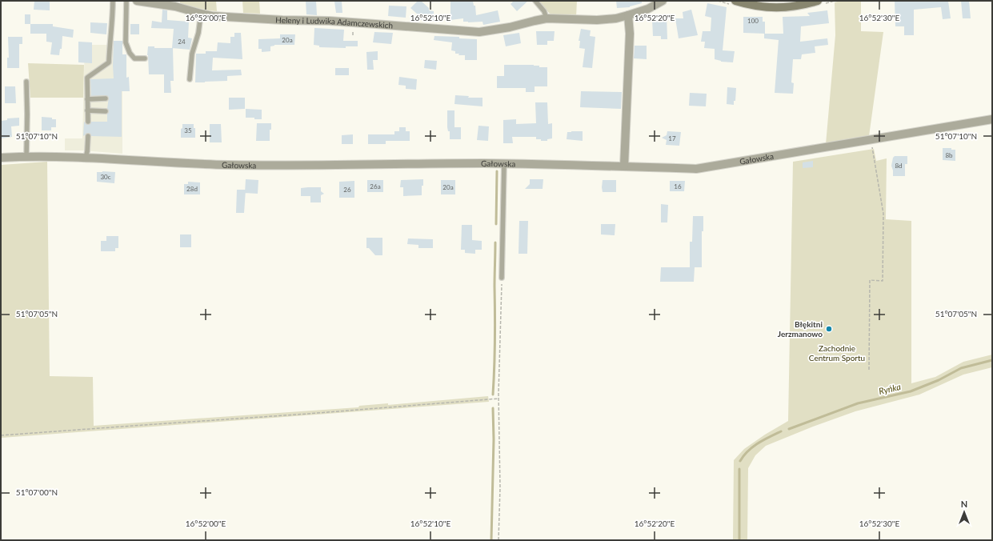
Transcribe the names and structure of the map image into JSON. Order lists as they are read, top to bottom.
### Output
{
  "streets": {
    "street": ["Heleny i Ludwika Adamczewskich", "Gałowska"]
  },
  "water": ["Ryńka"],
  "parks": ["Zachodnie Centrum Sportu"],
  "places": ["Błękitni Jerzmanowo"],
  "house_numbers": [
    "100",
    "20a",
    "24",
    "35",
    "17",
    "8b",
    "8d",
    "30c",
    "26a",
    "16",
    "20a",
    "28d",
    "26"
  ],
  "north": "top",
  "coordinates": [
    "16°52'00\"E",
    "16°52'10\"E",
    "16°52'20\"E",
    "16°52'30\"E",
    "51°07'10\"N",
    "51°07'05\"N",
    "51°07'00\"N"
  ]
}
